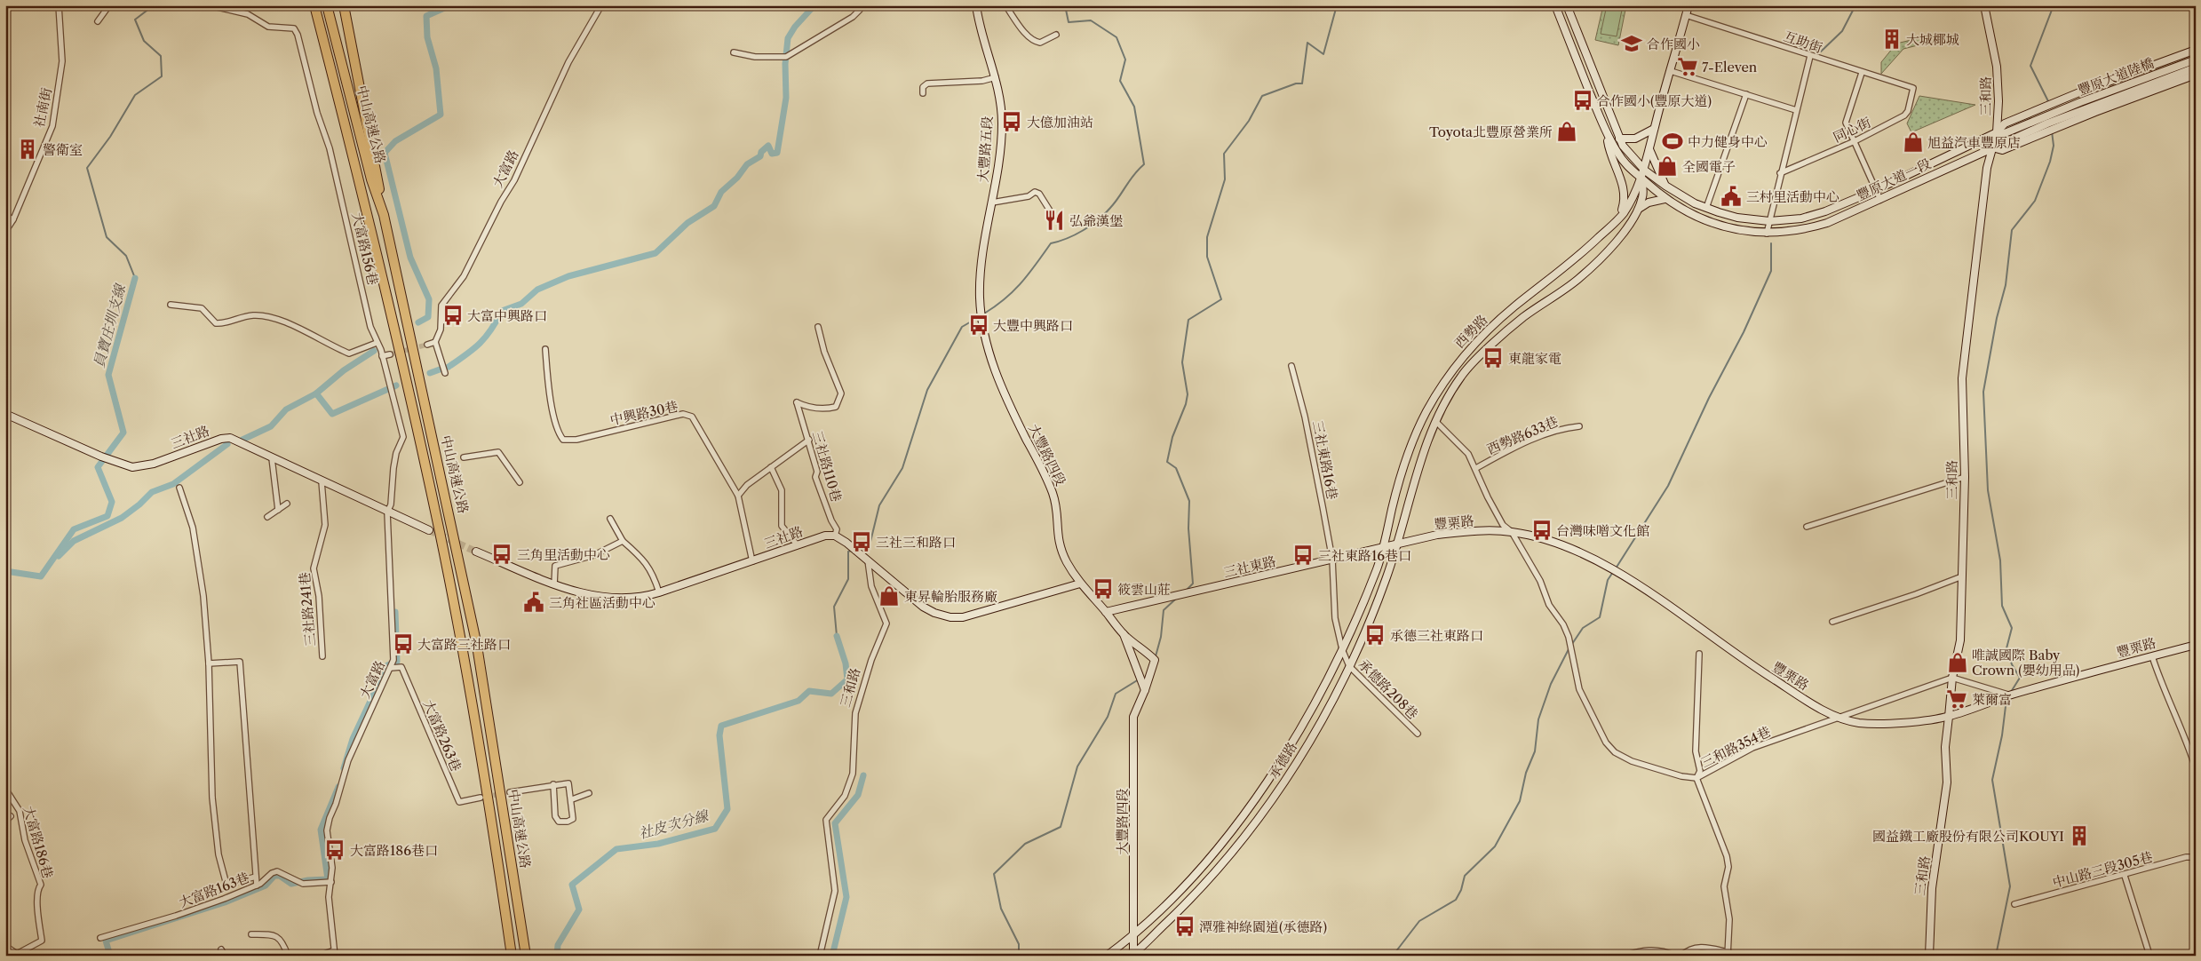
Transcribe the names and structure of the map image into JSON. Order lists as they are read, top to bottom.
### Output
{
  "streets": {
    "highway": ["中山高速公路"],
    "street": [
      "互助街",
      "豐原大道陸橋",
      "三和路",
      "社南街",
      "同心街",
      "大豐路五段",
      "大富路",
      "豐原大道一段",
      "大富路156巷",
      "西勢路",
      "中興路30巷",
      "西勢路633巷",
      "三社路",
      "大豐路四段",
      "三社東路16巷",
      "三社路110巷",
      "豐栗路",
      "三社東路",
      "三社路241巷",
      "承德路208巷",
      "大富路263巷",
      "三和路354巷",
      "承德路",
      "大富路186巷",
      "中山路三段305巷",
      "大富路163巷"
    ]
  },
  "crossings": [
    ["互助街", "同心街"],
    ["互助街", "西勢路"],
    ["豐原大道陸橋", "豐原大道一段"],
    ["三和路", "豐原大道一段"],
    ["三和路", "豐栗路"],
    ["三和路", "三和路354巷"],
    ["大豐路五段", "大豐路四段"],
    ["大富路", "大富路156巷"],
    ["大富路", "三社路"],
    ["大富路", "大富路263巷"],
    ["大富路", "大富路163巷"],
    ["豐原大道一段", "西勢路"],
    ["西勢路", "豐栗路"],
    ["西勢路", "三社東路"],
    ["西勢路", "承德路"],
    ["中興路30巷", "三社路"],
    ["三社路", "三社路110巷"],
    ["三社路", "三社路241巷"],
    ["大豐路四段", "三社東路"],
    ["大豐路四段", "承德路"],
    ["三社東路16巷", "三社東路"],
    ["三社東路16巷", "承德路208巷"],
    ["三社東路16巷", "承德路"],
    ["豐栗路", "三社東路"],
    ["豐栗路", "三和路354巷"],
    ["豐栗路", "承德路"],
    ["三社東路", "承德路"],
    ["承德路208巷", "承德路"]
  ],
  "water": ["員寶庄圳支線", "社皮次分線"],
  "places": {
    "building": ["大城椰城", "警衛室", "國益鐵工廠股份有限公司KOUYI"],
    "school or university": ["合作國小"],
    "supermarket": ["7-Eleven", "萊爾富"],
    "bus stop": [
      "合作國小(豐原大道)",
      "大億加油站",
      "大富中興路口",
      "大豐中興路口",
      "東龍家電",
      "台灣味噌文化館",
      "三社三和路口",
      "三角里活動中心",
      "三社東路16巷口",
      "筱雲山莊",
      "承德三社東路口",
      "大富路三社路口",
      "大富路186巷口",
      "潭雅神綠園道(承德路)"
    ],
    "shop": [
      "Toyota北豐原營業所",
      "旭益汽車豐原店",
      "全國電子",
      "東昇輪胎服務廠",
      "唯誠國際 Baby Crown (嬰幼用品)"
    ],
    "sports": ["中力健身中心"],
    "public building": ["三村里活動中心", "三角社區活動中心"],
    "restaurant": ["弘爺漢堡"]
  }
}
